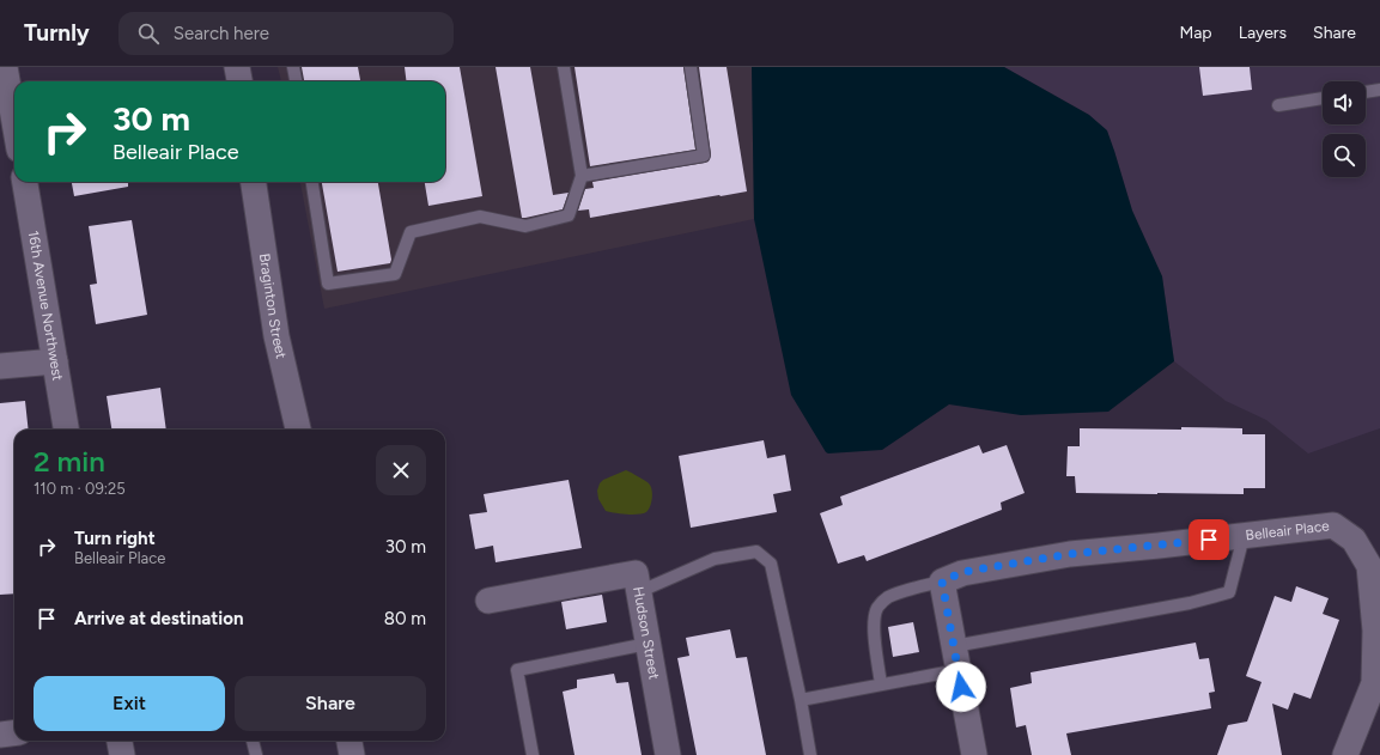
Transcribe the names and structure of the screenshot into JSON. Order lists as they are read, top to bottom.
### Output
{
  "streets": {
    "street": [
      "16th Avenue Northwest",
      "Braginton Street",
      "Belleair Place",
      "Hudson Street"
    ]
  },
  "page": {
    "header": "Turnly",
    "search": "Search here",
    "nav": ["Map", "Layers", "Share"],
    "turn": ["30 m", "Belleair Place"],
    "heading": ["2 min", "110 m · 09:25"],
    "list": [
      {
        "name": "Turn right",
        "note": "Belleair Place",
        "value": "30 m"
      },
      {
        "name": "Arrive at destination",
        "value": "80 m"
      }
    ],
    "buttons": ["Exit", "Share"]
  }
}
